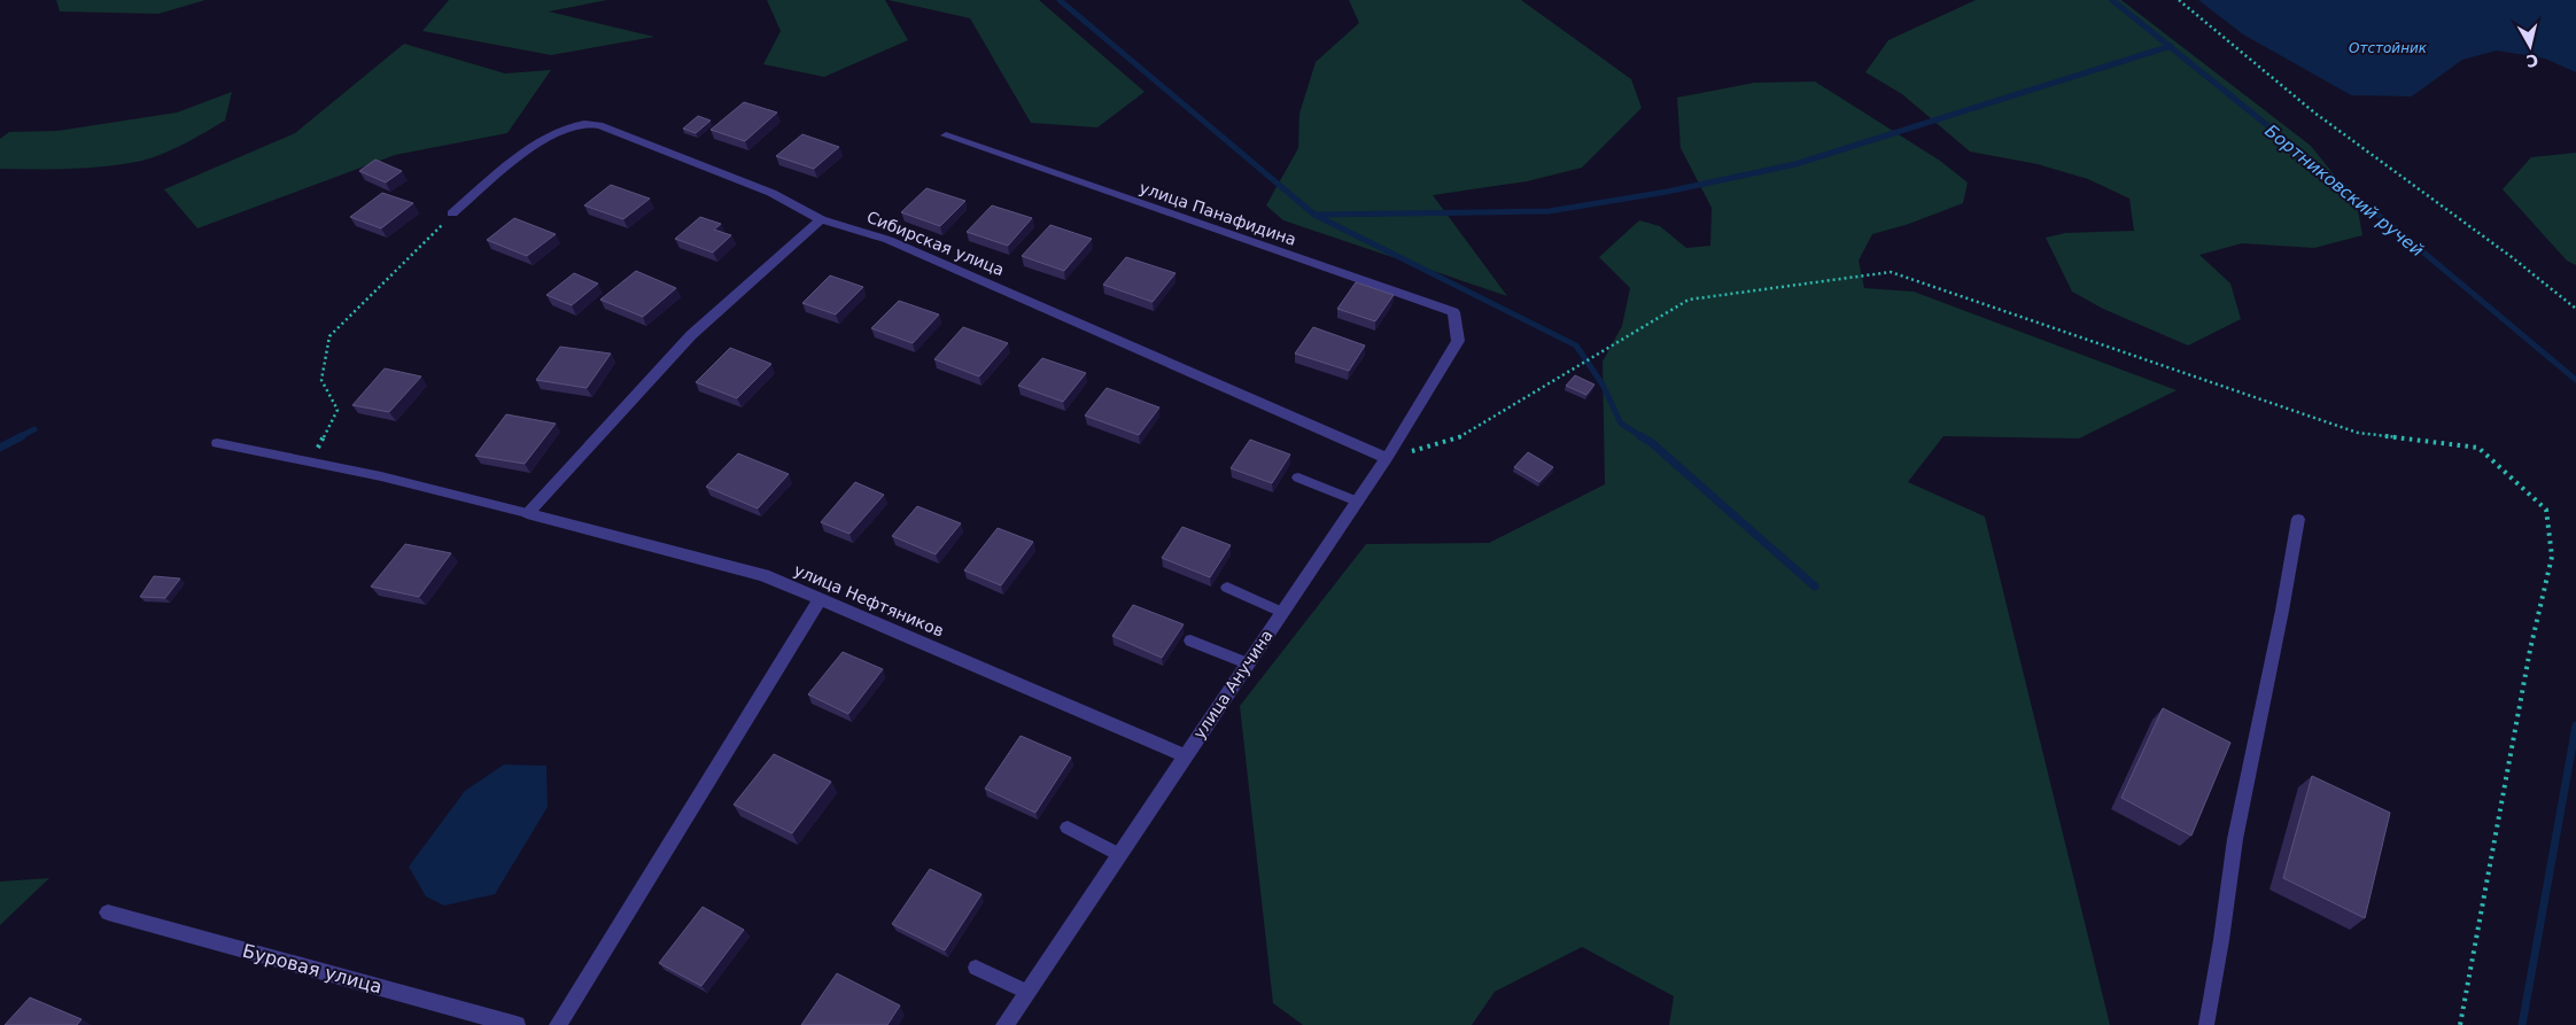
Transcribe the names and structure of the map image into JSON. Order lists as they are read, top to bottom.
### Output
{
  "streets": {
    "street": [
      "улица Панафидина",
      "Сибирская улица",
      "улица Нефтяников",
      "улица Анучина",
      "Буровая улица"
    ]
  },
  "crossings": [
    ["улица Панафидина", "улица Анучина"],
    ["Сибирская улица", "улица Анучина"],
    ["улица Нефтяников", "улица Анучина"]
  ],
  "water": ["Отстойник", "Бортниковский ручей"],
  "north": "bottom"
}
